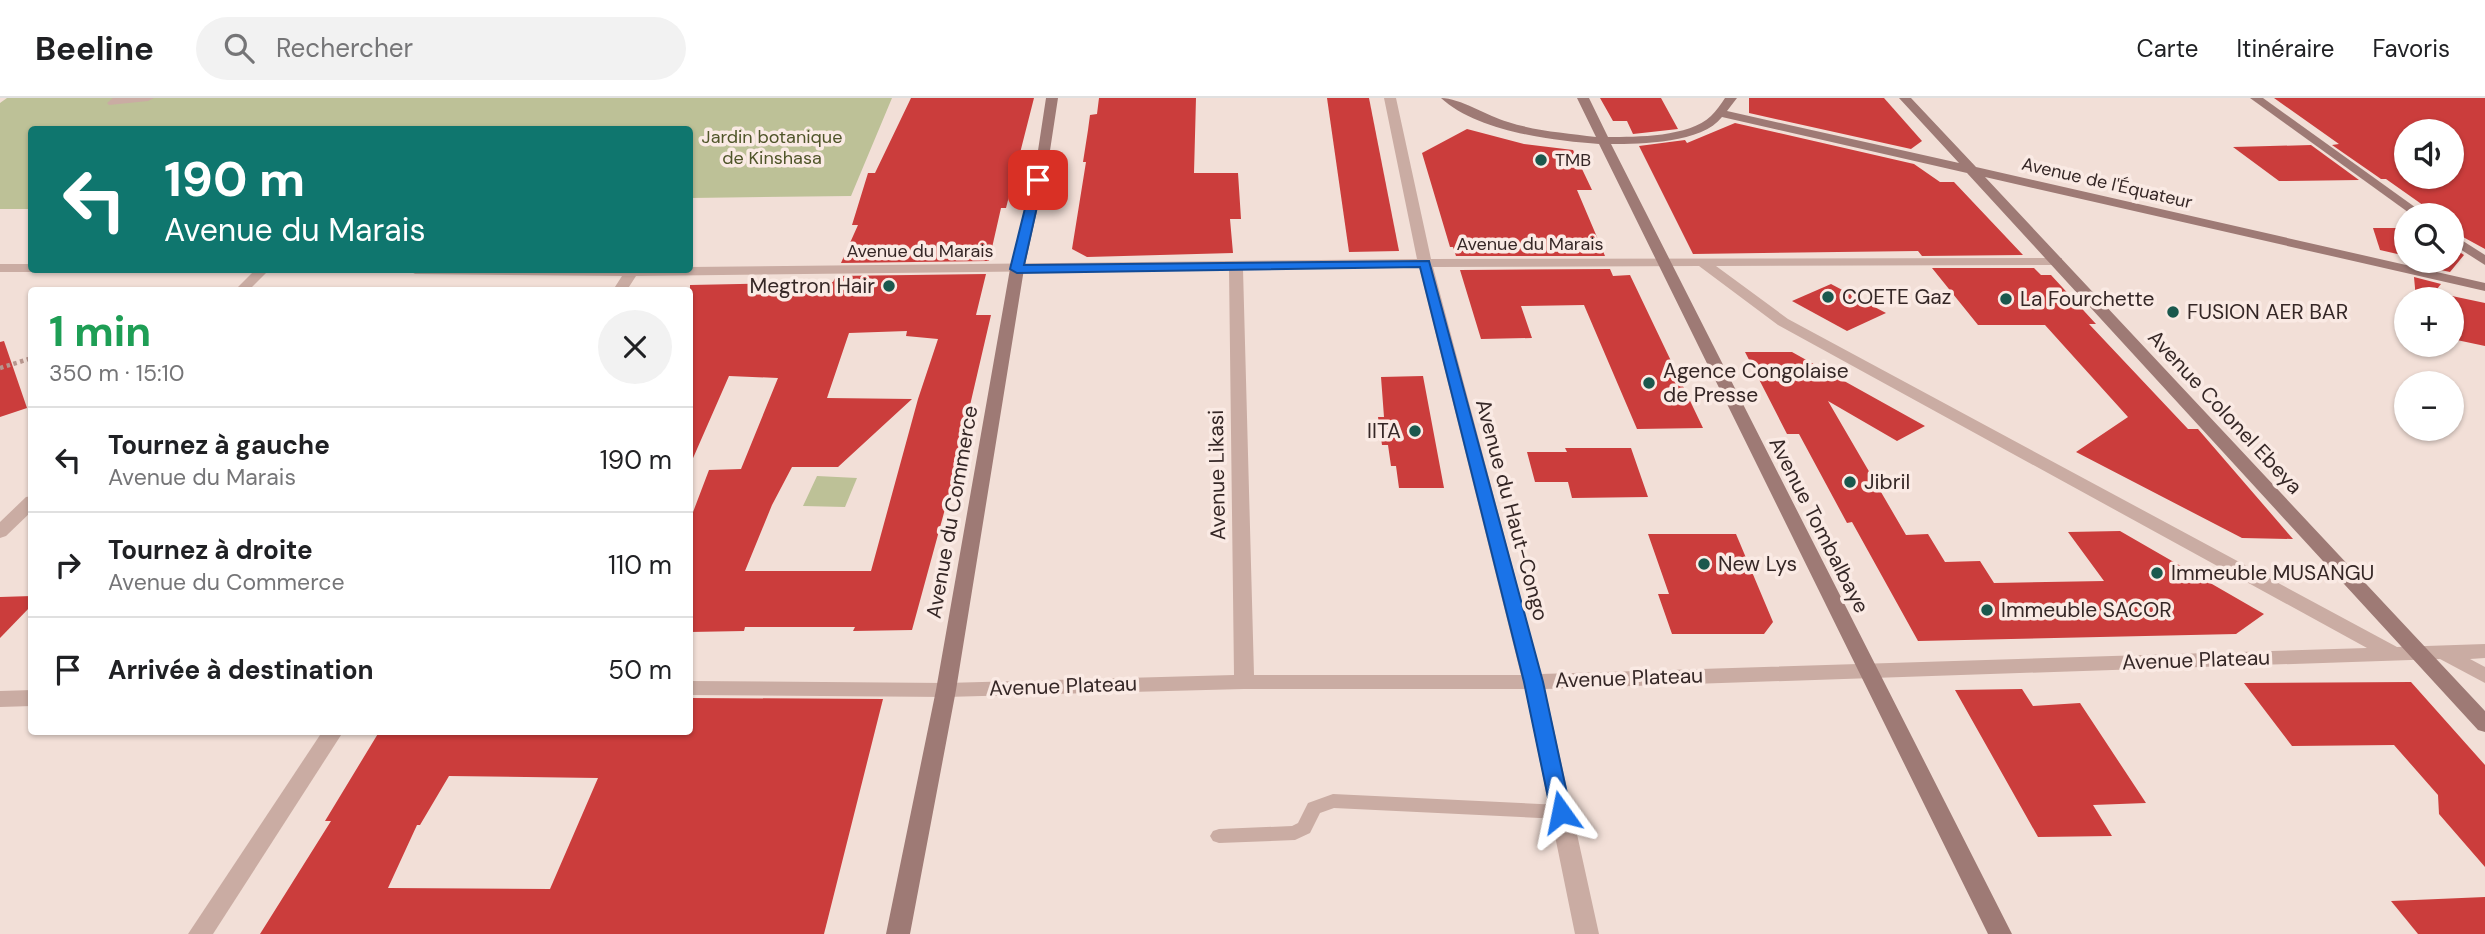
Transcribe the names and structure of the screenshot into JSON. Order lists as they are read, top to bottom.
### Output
{
  "streets": {
    "street": [
      "Avenue de l'Équateur",
      "Avenue du Marais",
      "Avenue Colonel Ebeya",
      "Avenue Likasi",
      "Avenue du Haut-Congo",
      "Avenue du Commerce",
      "Avenue Tombalbaye",
      "Avenue Plateau"
    ]
  },
  "crossings": [
    ["Avenue de l'Équateur", "Avenue Colonel Ebeya"],
    ["Avenue du Marais", "Avenue Colonel Ebeya"],
    ["Avenue du Marais", "Avenue Likasi"],
    ["Avenue du Marais", "Avenue du Haut-Congo"],
    ["Avenue du Marais", "Avenue du Commerce"],
    ["Avenue du Marais", "Avenue Tombalbaye"],
    ["Avenue Colonel Ebeya", "Avenue Plateau"],
    ["Avenue Likasi", "Avenue Plateau"],
    ["Avenue du Haut-Congo", "Avenue Plateau"],
    ["Avenue du Commerce", "Avenue Plateau"],
    ["Avenue Tombalbaye", "Avenue Plateau"]
  ],
  "parks": ["Jardin botanique de Kinshasa"],
  "places": [
    "TMB",
    "Megtron Hair",
    "COETE Gaz",
    "La Fourchette",
    "FUSION AER BAR",
    "Agence Congolaise de Presse",
    "IITA",
    "Jibril",
    "New Lys",
    "Immeuble MUSANGU",
    "Immeuble SACOR"
  ],
  "page": {
    "header": "Beeline",
    "search": "Rechercher",
    "nav": ["Carte", "Itinéraire", "Favoris"],
    "map_buttons": ["+", "−"],
    "turn": ["190 m", "Avenue du Marais"],
    "heading": ["1 min", "350 m · 15:10"],
    "list": [
      {
        "name": "Tournez à gauche",
        "note": "Avenue du Marais",
        "value": "190 m"
      },
      {
        "name": "Tournez à droite",
        "note": "Avenue du Commerce",
        "value": "110 m"
      },
      {
        "name": "Arrivée à destination",
        "value": "50 m"
      }
    ]
  }
}
